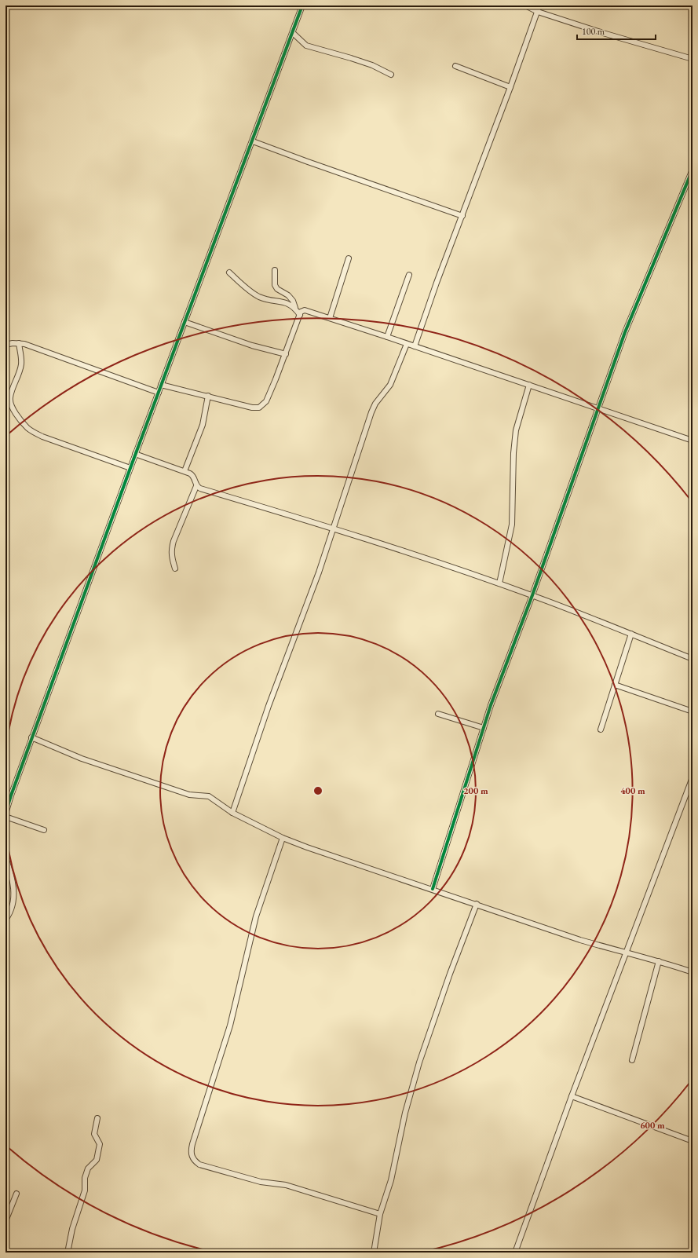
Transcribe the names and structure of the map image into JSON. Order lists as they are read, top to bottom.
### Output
{
  "scale_bar": "100 m",
  "rings": ["200 m", "400 m", "600 m"]
}
